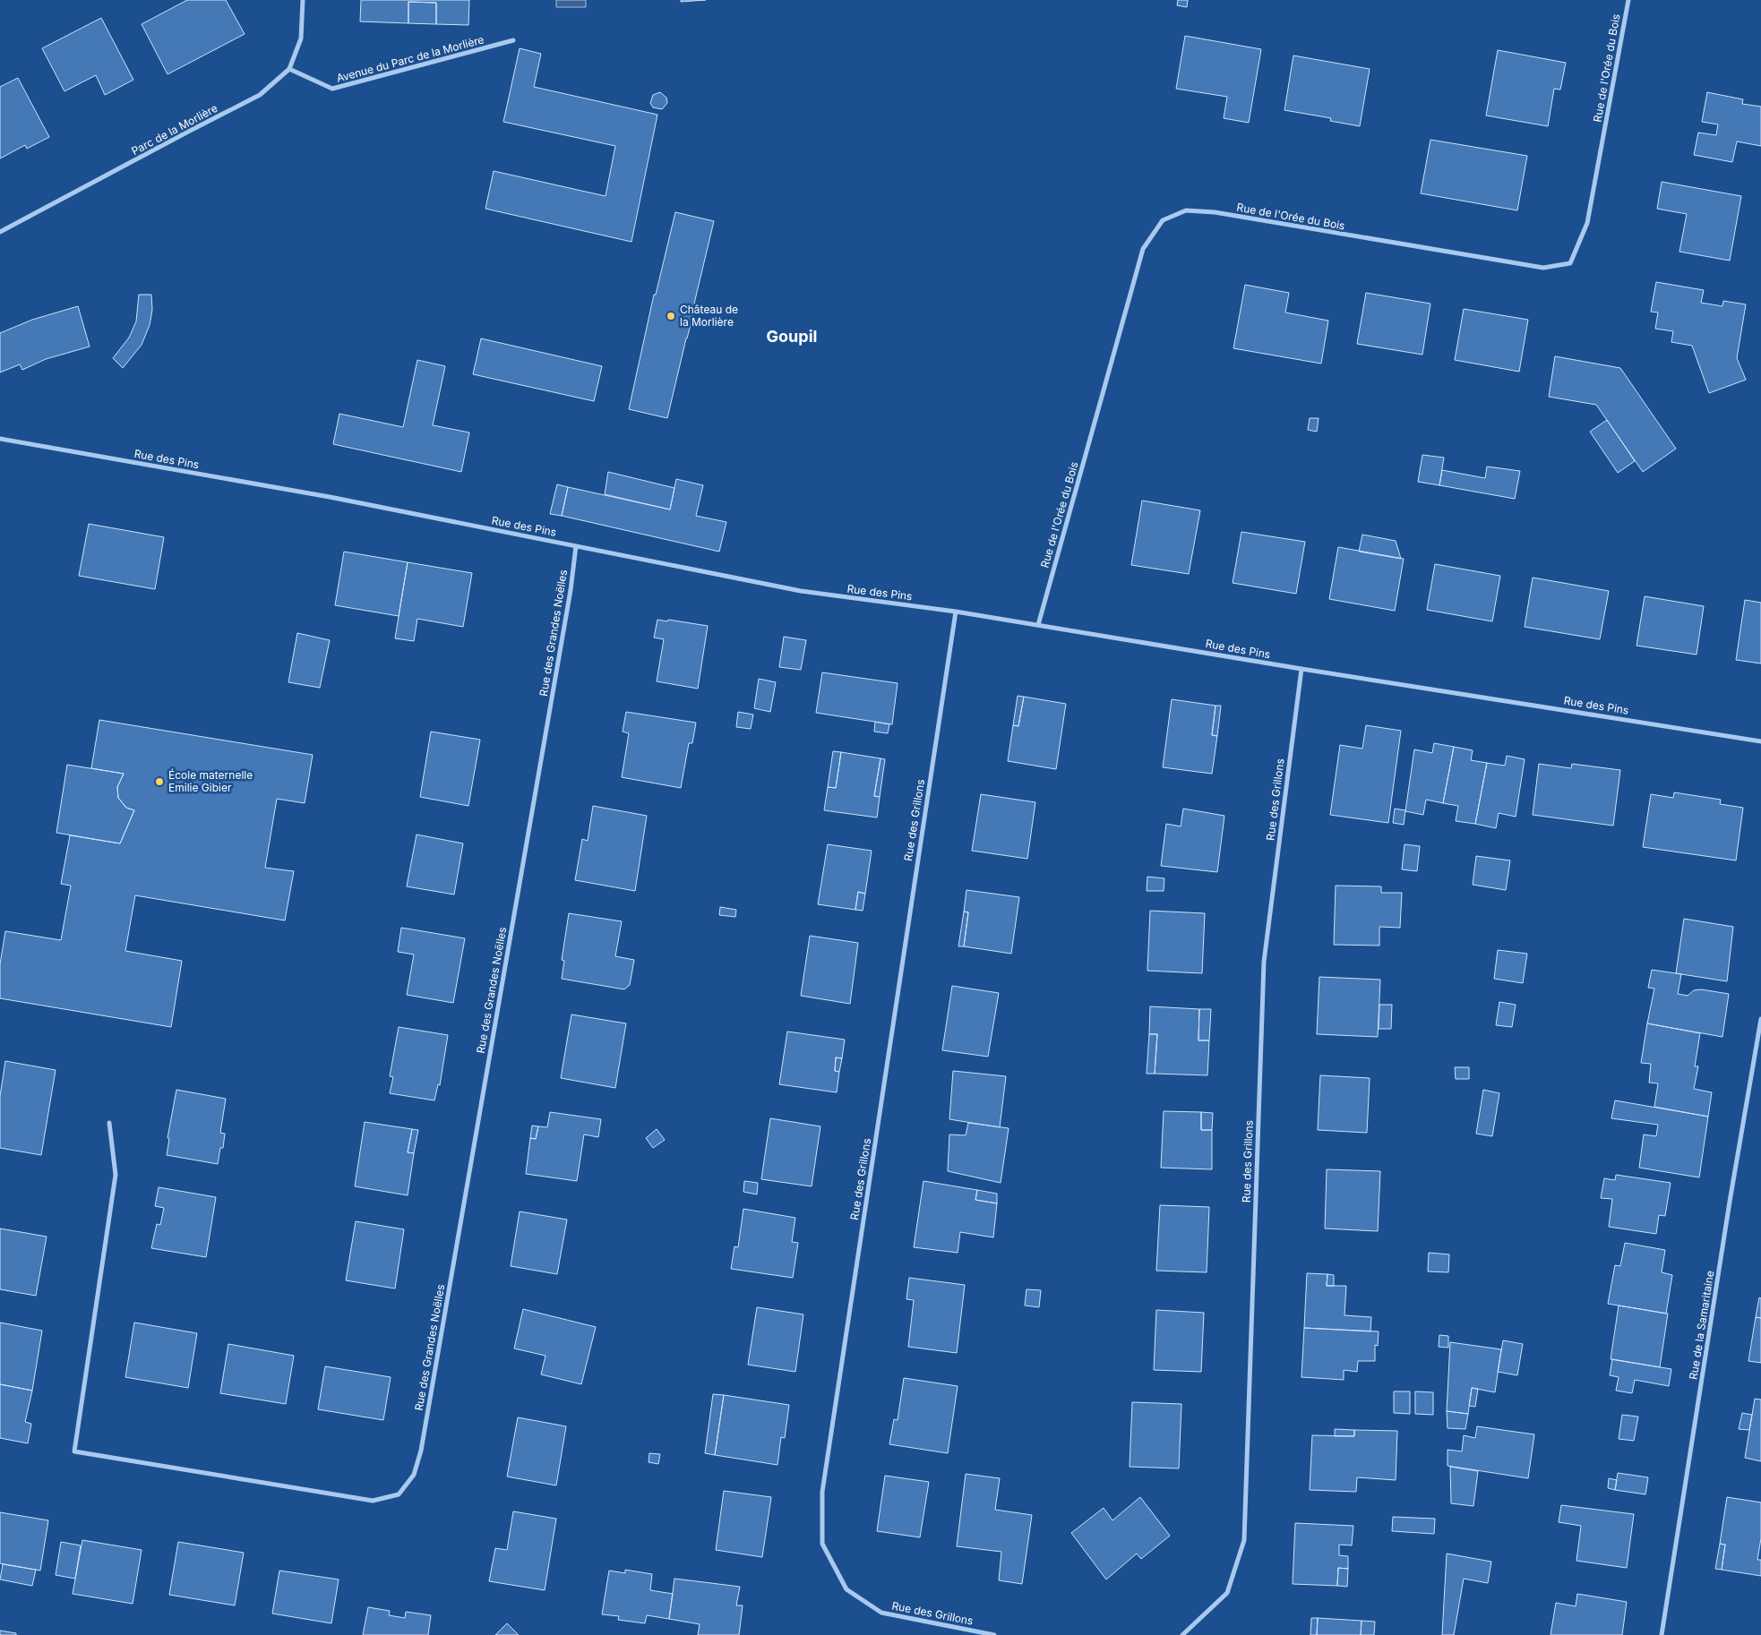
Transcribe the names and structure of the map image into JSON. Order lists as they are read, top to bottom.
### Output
{
  "streets": {
    "street": [
      "Avenue du Parc de la Morlière",
      "Rue de l'Orée du Bois",
      "Parc de la Morlière",
      "Rue des Pins",
      "Rue des Grandes Noëlles",
      "Rue des Grillons",
      "Rue de la Samaritaine"
    ]
  },
  "crossings": [
    ["Avenue du Parc de la Morlière", "Parc de la Morlière"],
    ["Rue de l'Orée du Bois", "Rue des Pins"],
    ["Rue des Pins", "Rue des Grandes Noëlles"],
    ["Rue des Pins", "Rue des Grillons"]
  ],
  "districts": ["Goupil"],
  "places": ["Château de la Morlière", "École maternelle Emilie Gibier"]
}
